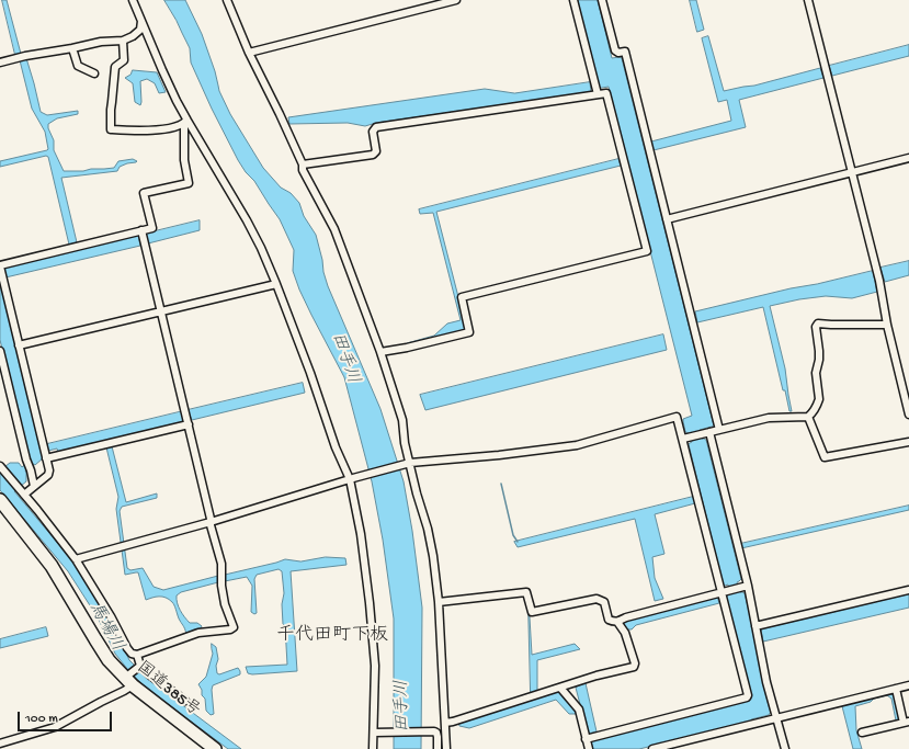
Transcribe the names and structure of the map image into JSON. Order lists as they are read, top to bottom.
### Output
{
  "streets": {
    "highway": ["国道385号"]
  },
  "districts": ["千代田町下板"],
  "water": ["田手川", "馬場川"],
  "scale_bar": "100 m"
}
